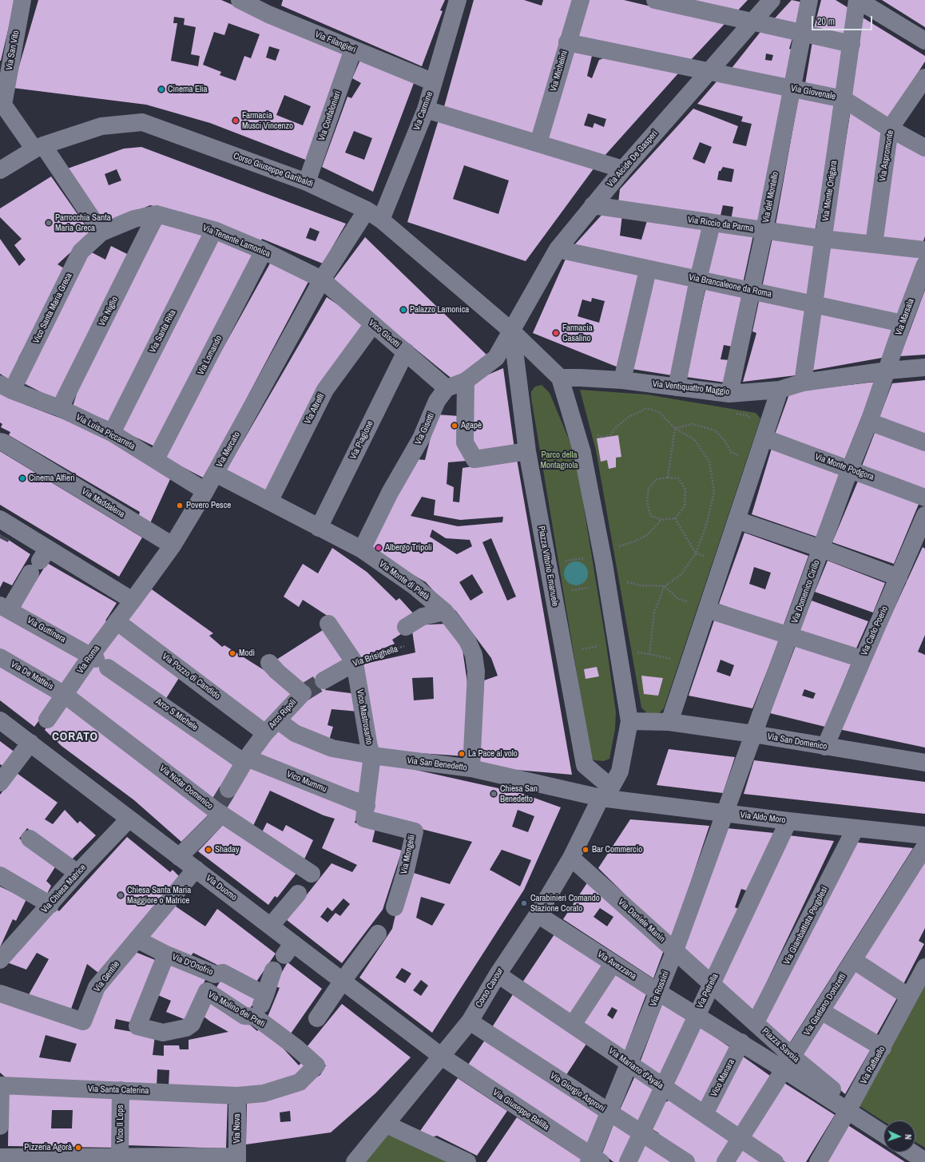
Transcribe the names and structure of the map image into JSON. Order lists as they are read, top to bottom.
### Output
{
  "streets": {
    "street": [
      "Via Filangieri",
      "Via San Vito",
      "Via Michelini",
      "Via Giovenale",
      "Via Carmine",
      "Via Confalonieri",
      "Via Aspromonte",
      "Via Alcide De Gasperi",
      "Corso Giuseppe Garibaldi",
      "Via Monte Ortigara",
      "Via del Montello",
      "Via Riccio da Parma",
      "Via Tenente Lamonica",
      "Via Brancaleone da Roma",
      "Vico Santa Maria Greca",
      "Via Niglio",
      "Via Marsala",
      "Via Santa Rita",
      "Vico Gisotti",
      "Via Lomando",
      "Via Ventiquattro Maggio",
      "Via Altrelli",
      "Via Gisotti",
      "Via Luisa Piccarreta",
      "Via Piagione",
      "Via Mercato",
      "Via Monte Podgora",
      "Via Maddalena",
      "Piazza Vittorio Emanuele",
      "Via Monte di Pietà",
      "Via Domenico Cirillo",
      "Via Guttinera",
      "Via Carlo Poerio",
      "Via Brisighella",
      "Via Roma",
      "Via De Matteis",
      "Via Pozzo di Candido",
      "Arco Ripoli",
      "Arco S.Michele",
      "Vico Mastrosanto",
      "Via San Domenico",
      "Via San Benedetto",
      "Vico Mummu",
      "Via Notar Domenico",
      "Via Aldo Moro",
      "Via Mongelli",
      "Via Duomo",
      "Via Chiesa Matrice",
      "Via Daniele Manin",
      "Via Giambattista Pergolesi",
      "Via D'Onofrio",
      "Via Avezzana",
      "Via Gentile",
      "Corso Cavour",
      "Via Rossini",
      "Via Petrella",
      "Via Gaetano Donizetti",
      "Via Molino dei Preti",
      "Piazza Savoia",
      "Via Raffaello",
      "Via Mariano d'Ayala",
      "Vico Manara",
      "Via Santa Caterina",
      "Via Giorgio Asproni",
      "Via Giuseppe Balilla",
      "Vico II Lops",
      "Via Nova"
    ]
  },
  "crossings": [
    ["Via Filangieri", "Via Carmine"],
    ["Via Filangieri", "Via Confalonieri"],
    ["Via San Vito", "Corso Giuseppe Garibaldi"],
    ["Via Michelini", "Via Giovenale"],
    ["Via Giovenale", "Via Aspromonte"],
    ["Via Giovenale", "Via Alcide De Gasperi"],
    ["Via Giovenale", "Via Monte Ortigara"],
    ["Via Giovenale", "Via del Montello"],
    ["Via Carmine", "Corso Giuseppe Garibaldi"],
    ["Via Confalonieri", "Corso Giuseppe Garibaldi"],
    ["Via Aspromonte", "Via Riccio da Parma"],
    ["Via Alcide De Gasperi", "Corso Giuseppe Garibaldi"],
    ["Via Alcide De Gasperi", "Via Riccio da Parma"],
    ["Via Alcide De Gasperi", "Via Brancaleone da Roma"],
    ["Via Alcide De Gasperi", "Piazza Vittorio Emanuele"],
    ["Corso Giuseppe Garibaldi", "Via Mercato"],
    ["Corso Giuseppe Garibaldi", "Piazza Vittorio Emanuele"],
    ["Via Monte Ortigara", "Via Riccio da Parma"],
    ["Via Monte Ortigara", "Via Brancaleone da Roma"],
    ["Via Monte Ortigara", "Via Ventiquattro Maggio"],
    ["Via del Montello", "Via Riccio da Parma"],
    ["Via del Montello", "Via Brancaleone da Roma"],
    ["Via del Montello", "Via Ventiquattro Maggio"],
    ["Via Tenente Lamonica", "Vico Santa Maria Greca"],
    ["Via Tenente Lamonica", "Via Niglio"],
    ["Via Tenente Lamonica", "Via Santa Rita"],
    ["Via Tenente Lamonica", "Vico Gisotti"],
    ["Via Tenente Lamonica", "Via Lomando"],
    ["Via Tenente Lamonica", "Via Mercato"],
    ["Via Brancaleone da Roma", "Via Marsala"],
    ["Vico Santa Maria Greca", "Via Luisa Piccarreta"],
    ["Via Niglio", "Via Luisa Piccarreta"],
    ["Via Marsala", "Via Ventiquattro Maggio"],
    ["Via Marsala", "Via Domenico Cirillo"],
    ["Via Santa Rita", "Via Luisa Piccarreta"],
    ["Vico Gisotti", "Via Altrelli"],
    ["Vico Gisotti", "Via Gisotti"],
    ["Vico Gisotti", "Via Piagione"],
    ["Vico Gisotti", "Via Mercato"],
    ["Via Lomando", "Via Luisa Piccarreta"],
    ["Via Ventiquattro Maggio", "Via Domenico Cirillo"],
    ["Via Altrelli", "Via Monte di Pietà"],
    ["Via Gisotti", "Via Monte di Pietà"],
    ["Via Luisa Piccarreta", "Via Mercato"],
    ["Via Piagione", "Via Monte di Pietà"],
    ["Via Mercato", "Via Maddalena"],
    ["Via Mercato", "Via Monte di Pietà"],
    ["Via Mercato", "Via Roma"],
    ["Via Monte Podgora", "Via Domenico Cirillo"],
    ["Piazza Vittorio Emanuele", "Via San Benedetto"],
    ["Piazza Vittorio Emanuele", "Via Aldo Moro"],
    ["Piazza Vittorio Emanuele", "Corso Cavour"],
    ["Via Monte di Pietà", "Via San Benedetto"],
    ["Via Domenico Cirillo", "Via San Domenico"],
    ["Via Domenico Cirillo", "Via Aldo Moro"],
    ["Via Domenico Cirillo", "Via Rossini"],
    ["Via Guttinera", "Via Roma"],
    ["Via Guttinera", "Arco S.Michele"],
    ["Via Carlo Poerio", "Via San Domenico"],
    ["Via Brisighella", "Vico Mastrosanto"],
    ["Via Roma", "Via De Matteis"],
    ["Via Roma", "Via Pozzo di Candido"],
    ["Via Roma", "Arco S.Michele"],
    ["Via Roma", "Via Notar Domenico"],
    ["Via De Matteis", "Via Notar Domenico"],
    ["Via Pozzo di Candido", "Arco Ripoli"],
    ["Arco Ripoli", "Arco S.Michele"],
    ["Arco Ripoli", "Via San Benedetto"],
    ["Arco Ripoli", "Vico Mummu"],
    ["Arco S.Michele", "Vico Mummu"],
    ["Vico Mastrosanto", "Via San Benedetto"],
    ["Vico Mastrosanto", "Vico Mummu"],
    ["Vico Mastrosanto", "Via Mongelli"],
    ["Via San Benedetto", "Via Aldo Moro"],
    ["Via San Benedetto", "Corso Cavour"],
    ["Vico Mummu", "Via Mongelli"],
    ["Via Aldo Moro", "Via Giambattista Pergolesi"],
    ["Via Aldo Moro", "Corso Cavour"],
    ["Via Aldo Moro", "Via Rossini"],
    ["Via Aldo Moro", "Via Petrella"],
    ["Via Duomo", "Via Chiesa Matrice"],
    ["Via Duomo", "Via Gentile"],
    ["Via Duomo", "Corso Cavour"],
    ["Via Duomo", "Via Giuseppe Balilla"],
    ["Via Daniele Manin", "Corso Cavour"],
    ["Via Daniele Manin", "Via Rossini"],
    ["Via Daniele Manin", "Via Petrella"],
    ["Via Daniele Manin", "Piazza Savoia"],
    ["Via Giambattista Pergolesi", "Piazza Savoia"],
    ["Via D'Onofrio", "Via Gentile"],
    ["Via D'Onofrio", "Via Molino dei Preti"],
    ["Via Avezzana", "Corso Cavour"],
    ["Via Avezzana", "Via Rossini"],
    ["Via Avezzana", "Via Petrella"],
    ["Via Avezzana", "Piazza Savoia"],
    ["Corso Cavour", "Via Mariano d'Ayala"],
    ["Corso Cavour", "Via Giorgio Asproni"],
    ["Corso Cavour", "Via Giuseppe Balilla"],
    ["Via Rossini", "Via Mariano d'Ayala"],
    ["Via Rossini", "Via Giorgio Asproni"],
    ["Via Rossini", "Via Giuseppe Balilla"],
    ["Via Petrella", "Piazza Savoia"],
    ["Via Petrella", "Via Mariano d'Ayala"],
    ["Via Petrella", "Via Giorgio Asproni"],
    ["Via Gaetano Donizetti", "Piazza Savoia"],
    ["Via Gaetano Donizetti", "Via Mariano d'Ayala"],
    ["Via Molino dei Preti", "Via Santa Caterina"],
    ["Via Molino dei Preti", "Via Nova"],
    ["Piazza Savoia", "Via Raffaello"],
    ["Piazza Savoia", "Vico Manara"],
    ["Via Mariano d'Ayala", "Vico Manara"],
    ["Via Santa Caterina", "Vico II Lops"],
    ["Via Santa Caterina", "Via Nova"]
  ],
  "districts": ["CORATO"],
  "parks": ["Parco della Montagnola"],
  "places": [
    "Cinema Elia",
    "Farmacia Musci Vincenzo",
    "Parrocchia Santa Maria Greca",
    "Palazzo Lamonica",
    "Farmacia Casalino",
    "Agapè",
    "Cinema Alfieri",
    "Povero Pesce",
    "Albergo Tripoli",
    "Modì",
    "La Pace al volo",
    "Chiesa San Benedetto",
    "Shaday",
    "Bar Commercio",
    "Chiesa Santa Maria Maggiore o Matrice",
    "Carabinieri Comando Stazione Corato",
    "Pizzeria Agorà"
  ],
  "scale_bar": "20 m",
  "north": "right"
}
